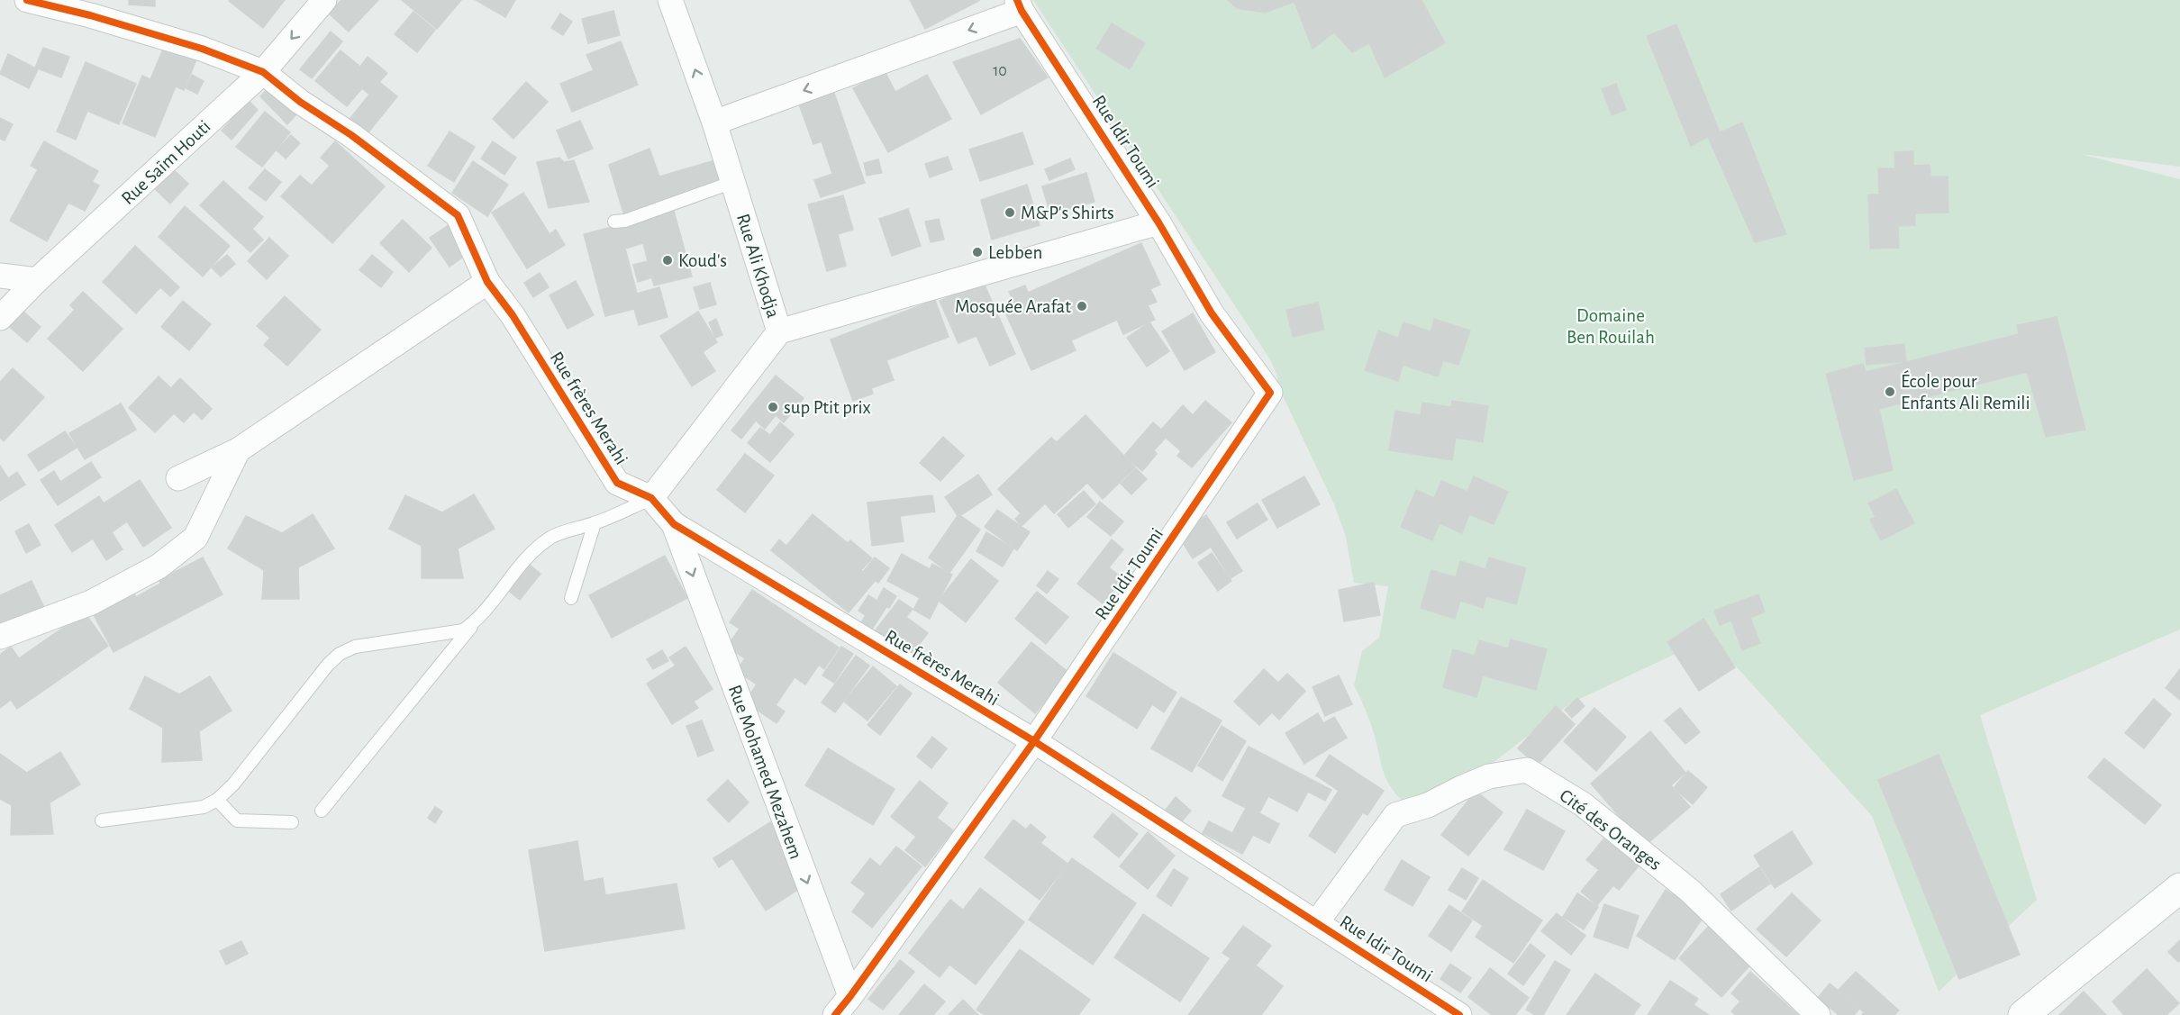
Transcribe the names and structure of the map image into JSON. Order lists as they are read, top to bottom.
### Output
{
  "streets": {
    "street": [
      "Rue Idir Toumi",
      "Rue Saïm Houti",
      "Rue Ali Khodja",
      "Rue frères Merahi",
      "Rue Mohamed Mezahem",
      "Cité des Oranges"
    ]
  },
  "crossings": [
    ["Rue Idir Toumi", "Rue frères Merahi"],
    ["Rue Idir Toumi", "Cité des Oranges"],
    ["Rue Saïm Houti", "Rue frères Merahi"],
    ["Rue Ali Khodja", "Rue frères Merahi"],
    ["Rue frères Merahi", "Rue Mohamed Mezahem"]
  ],
  "one_way": ["Rue Mohamed Mezahem"],
  "parks": ["Domaine Ben Rouilah"],
  "places": [
    "M&P's Shirts",
    "Lebben",
    "Koud's",
    "Mosquée Arafat",
    "École pour Enfants Ali Remili",
    "sup Ptit prix"
  ],
  "house_numbers": ["10"]
}
